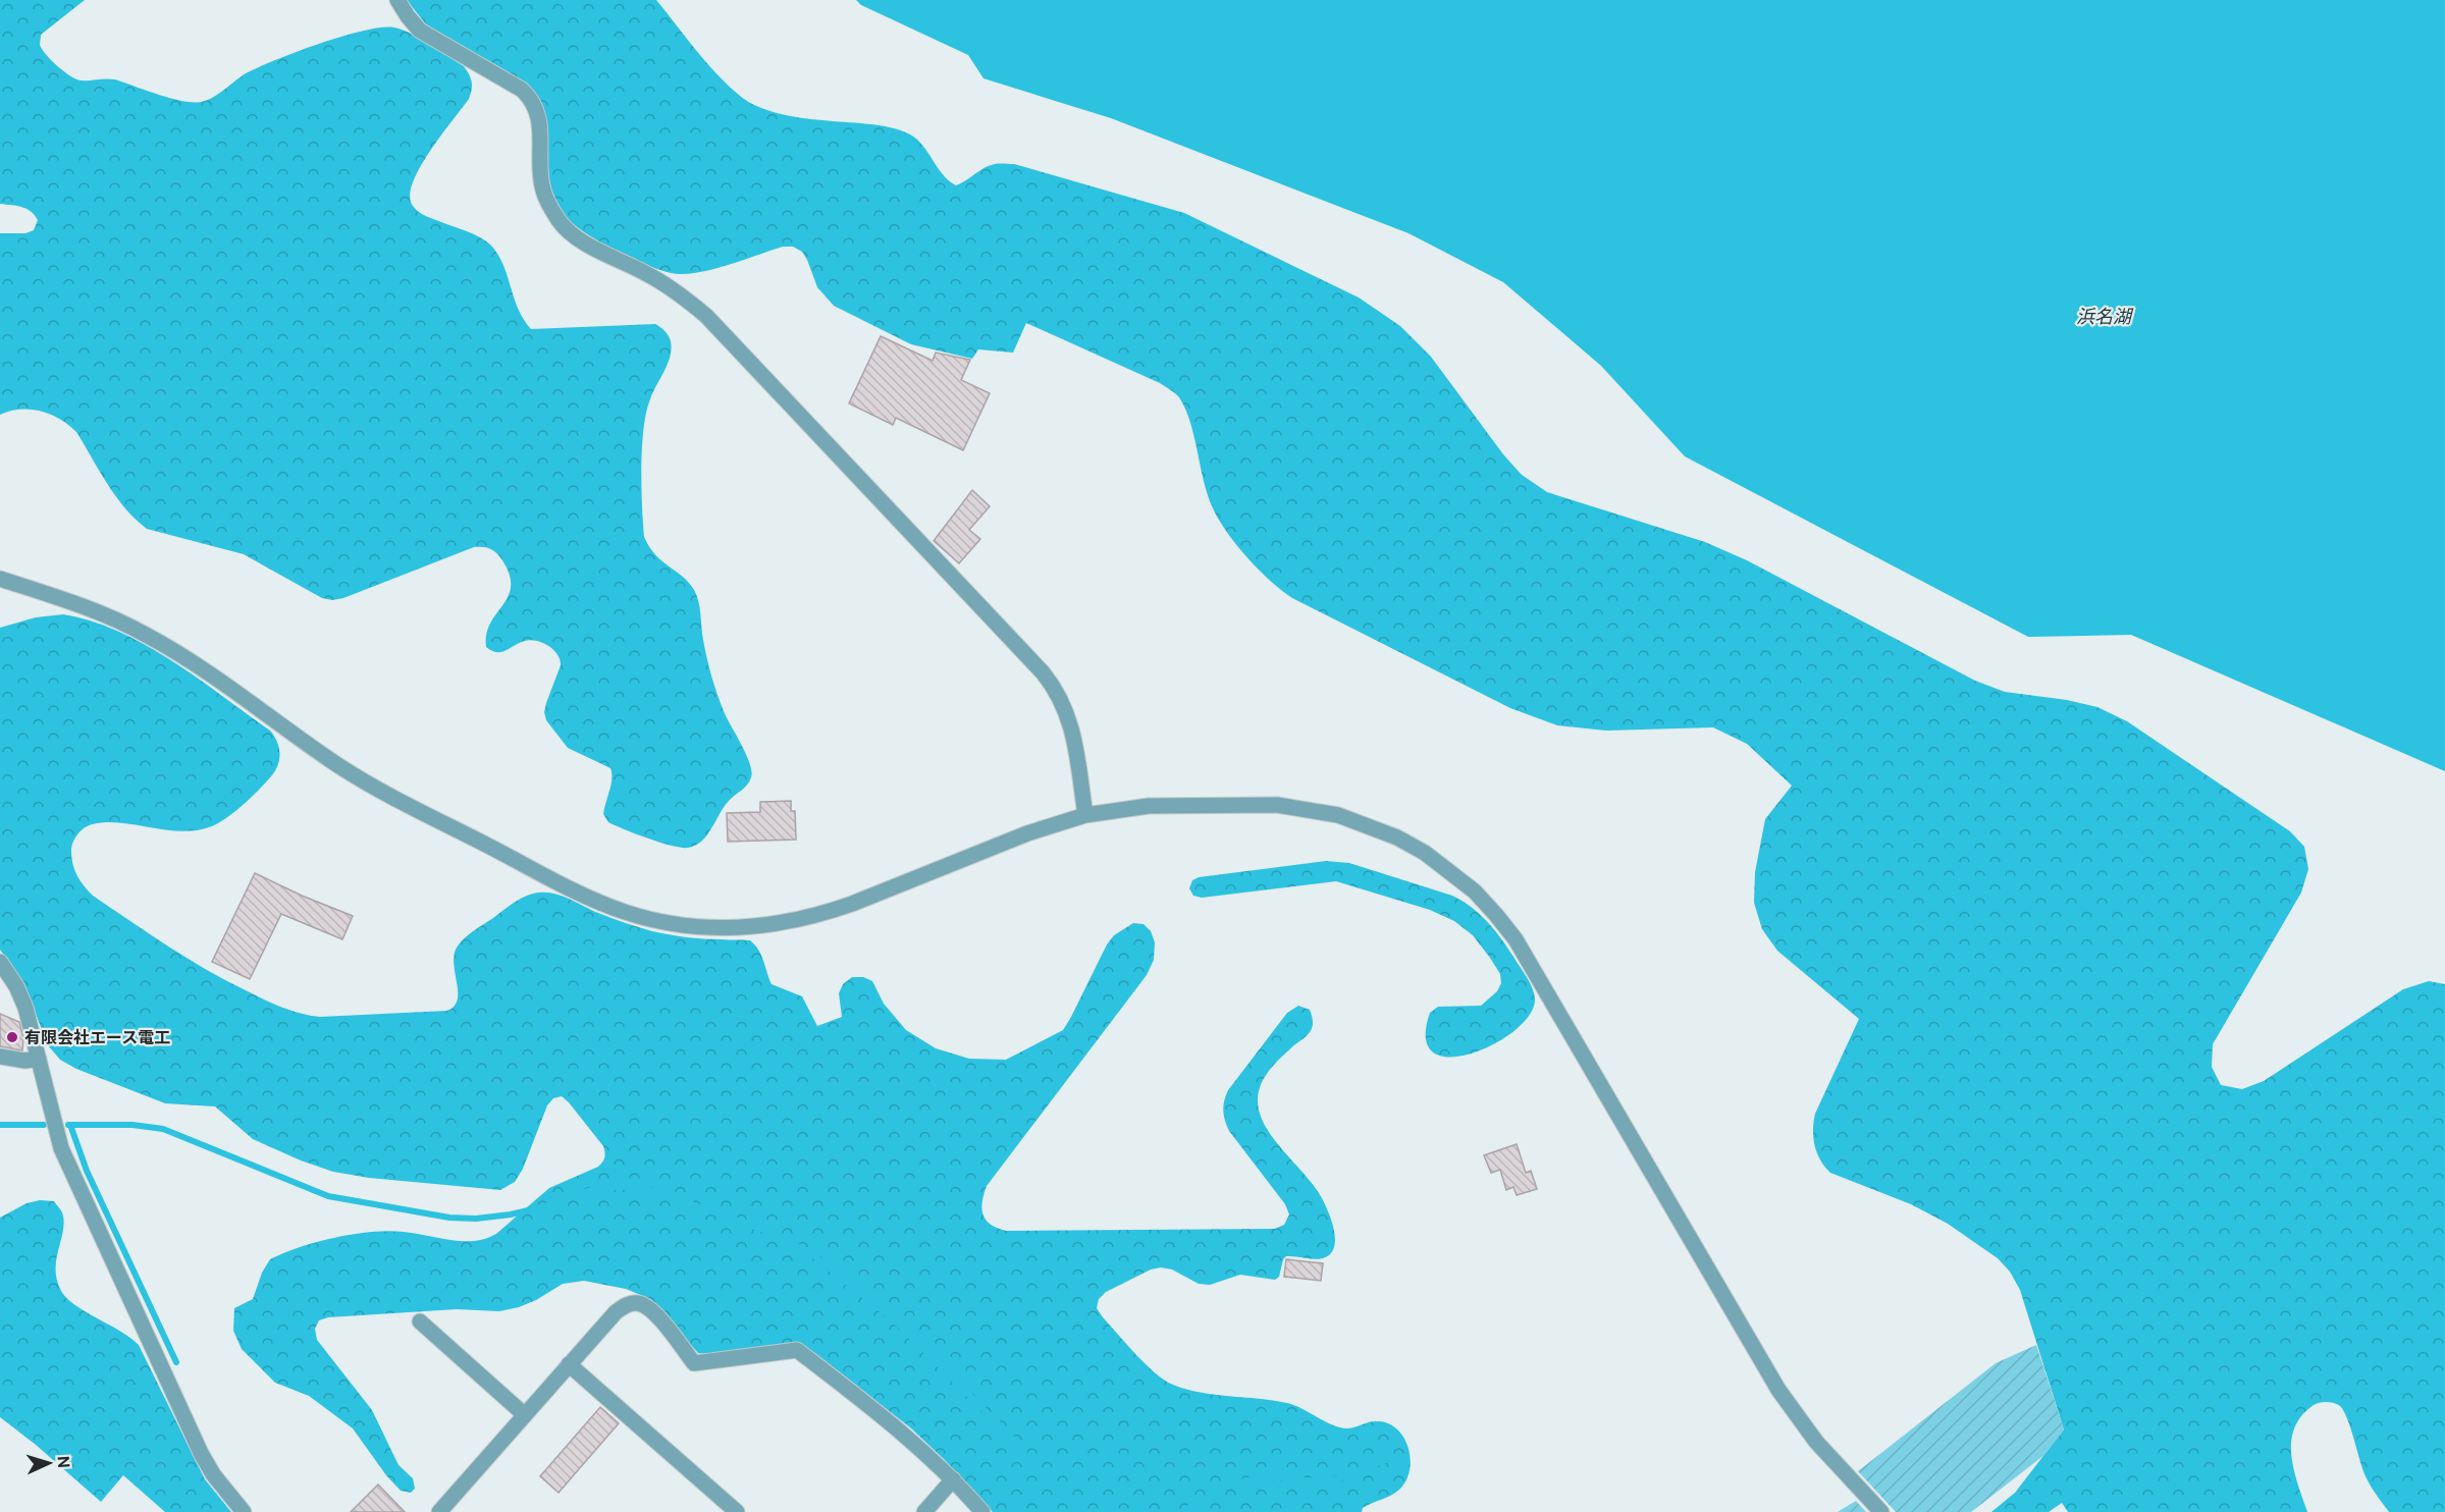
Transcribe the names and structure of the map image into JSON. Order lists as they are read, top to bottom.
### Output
{
  "water": ["浜名湖"],
  "places": ["有限会社エース電工"],
  "north": "right"
}
